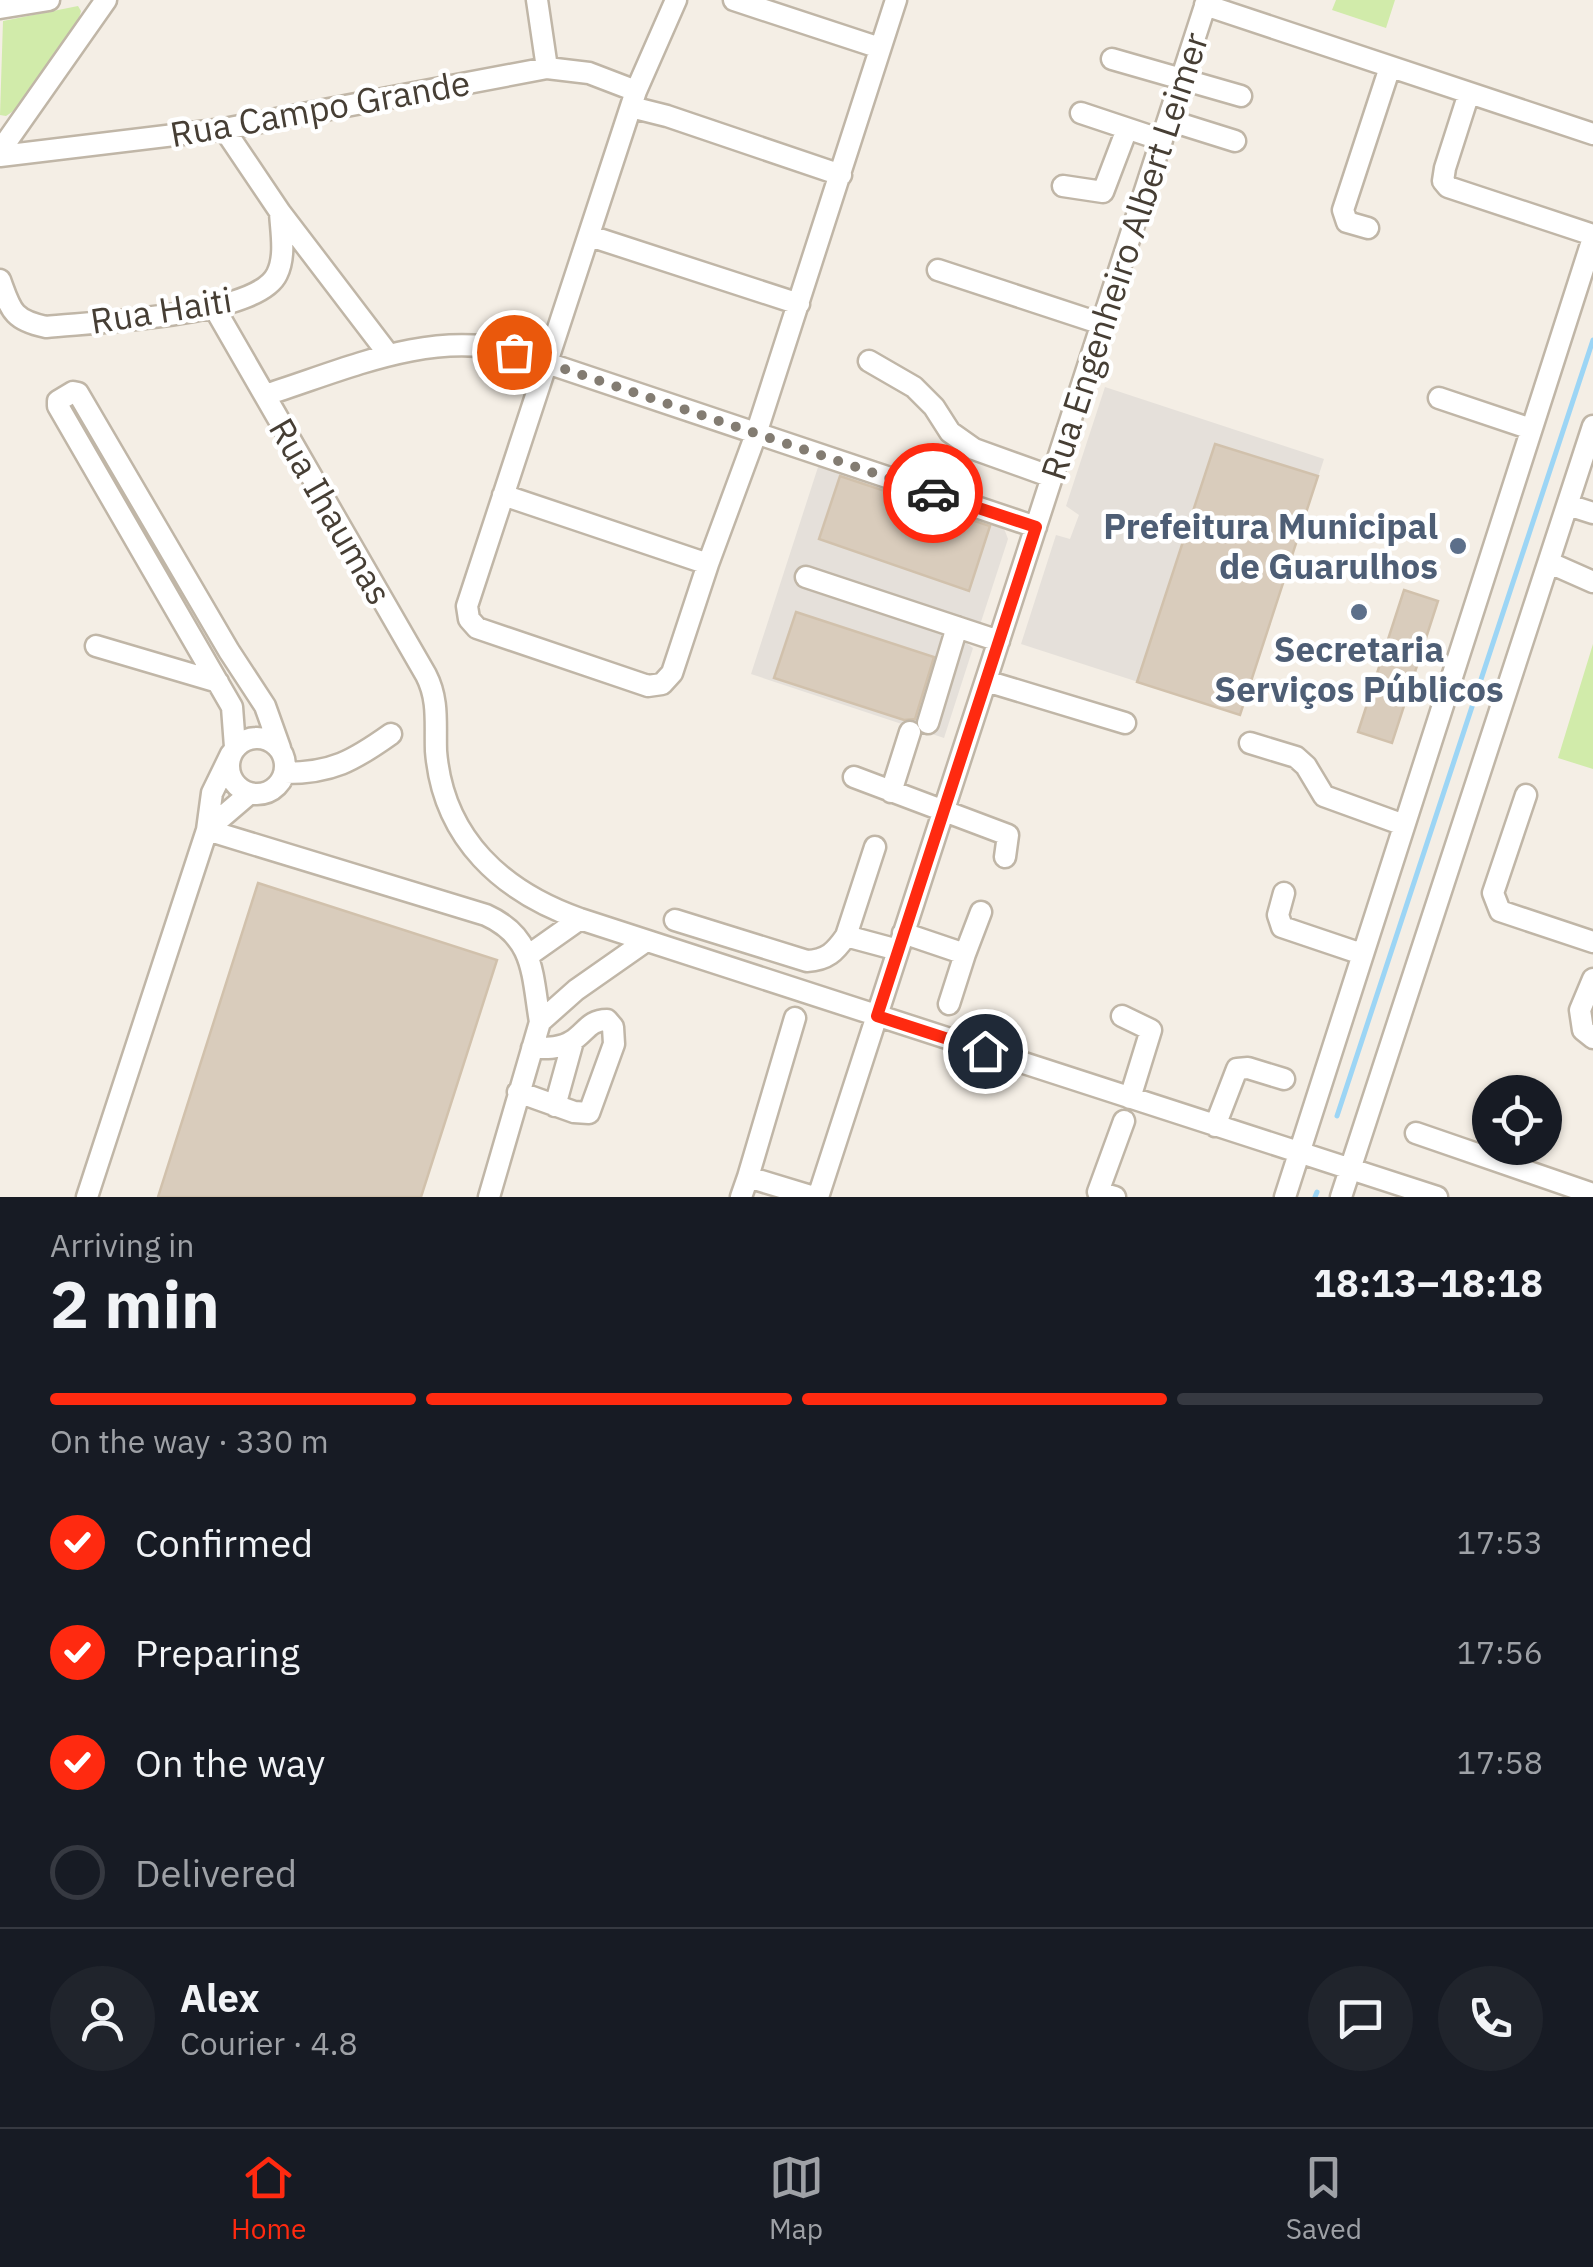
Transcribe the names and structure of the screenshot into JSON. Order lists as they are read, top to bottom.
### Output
{
  "streets": {
    "street": [
      "Rua Campo Grande",
      "Rua Engenheiro Albert Leimer",
      "Rua Haiti",
      "Rua Ihaumas"
    ]
  },
  "crossings": [
    ["Rua Engenheiro Albert Leimer", "Rua Ihaumas"],
    ["Rua Haiti", "Rua Ihaumas"]
  ],
  "places": ["Prefeitura Municipal de Guarulhos", "Secretaria Serviços Públicos"],
  "page": {
    "heading": ["2 min", "Arriving in", "18:13–18:18"],
    "panel": ["Alex", "Courier · 4.8"],
    "bar": "On the way · 330 m",
    "list": [
      ["Confirmed", "17:53"],
      ["Preparing", "17:56"],
      ["On the way", "17:58"],
      "Delivered"
    ],
    "tabs": ["Home", "Map", "Saved"]
  }
}
